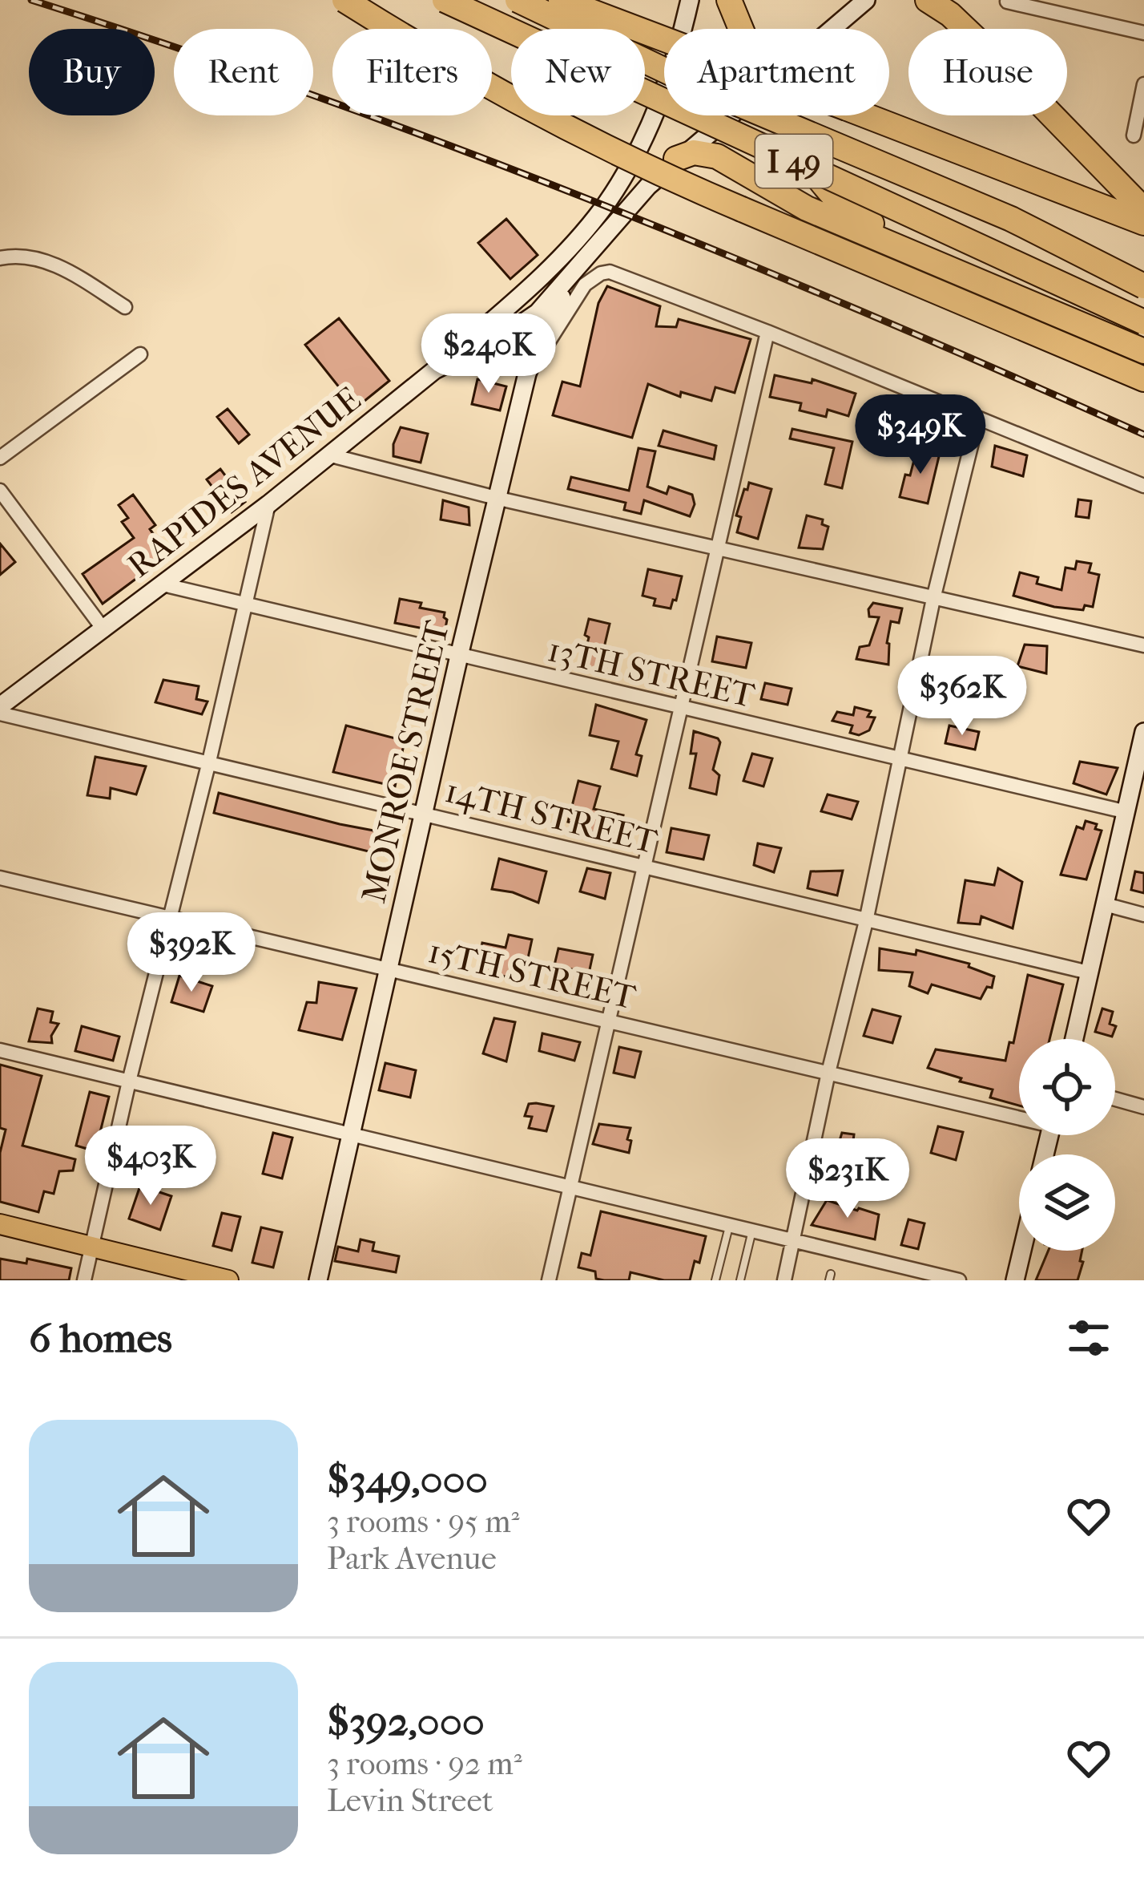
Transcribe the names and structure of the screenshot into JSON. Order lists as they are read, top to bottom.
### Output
{
  "streets": {
    "highway": ["I 49"],
    "main road": ["RAPIDES AVENUE", "MONROE STREET"],
    "street": ["13TH STREET", "14TH STREET", "15TH STREET"]
  },
  "crossings": [
    ["RAPIDES AVENUE", "13TH STREET"],
    ["RAPIDES AVENUE", "MONROE STREET"],
    ["RAPIDES AVENUE", "14TH STREET"],
    ["13TH STREET", "MONROE STREET"],
    ["MONROE STREET", "14TH STREET"],
    ["MONROE STREET", "15TH STREET"]
  ],
  "page": {
    "chip": [
      "Buy",
      "Rent",
      "Filters",
      "New",
      "Apartment",
      "House"
    ],
    "price": [
      "$240K",
      "$349K",
      "$362K",
      "$392K",
      "$403K",
      "$231K"
    ],
    "heading": "6 homes",
    "list": [
      {
        "name": "$349,000",
        "note": "3 rooms · 95 m² · Park Avenue"
      },
      {
        "name": "$392,000",
        "note": "3 rooms · 92 m² · Levin Street"
      }
    ]
  }
}
